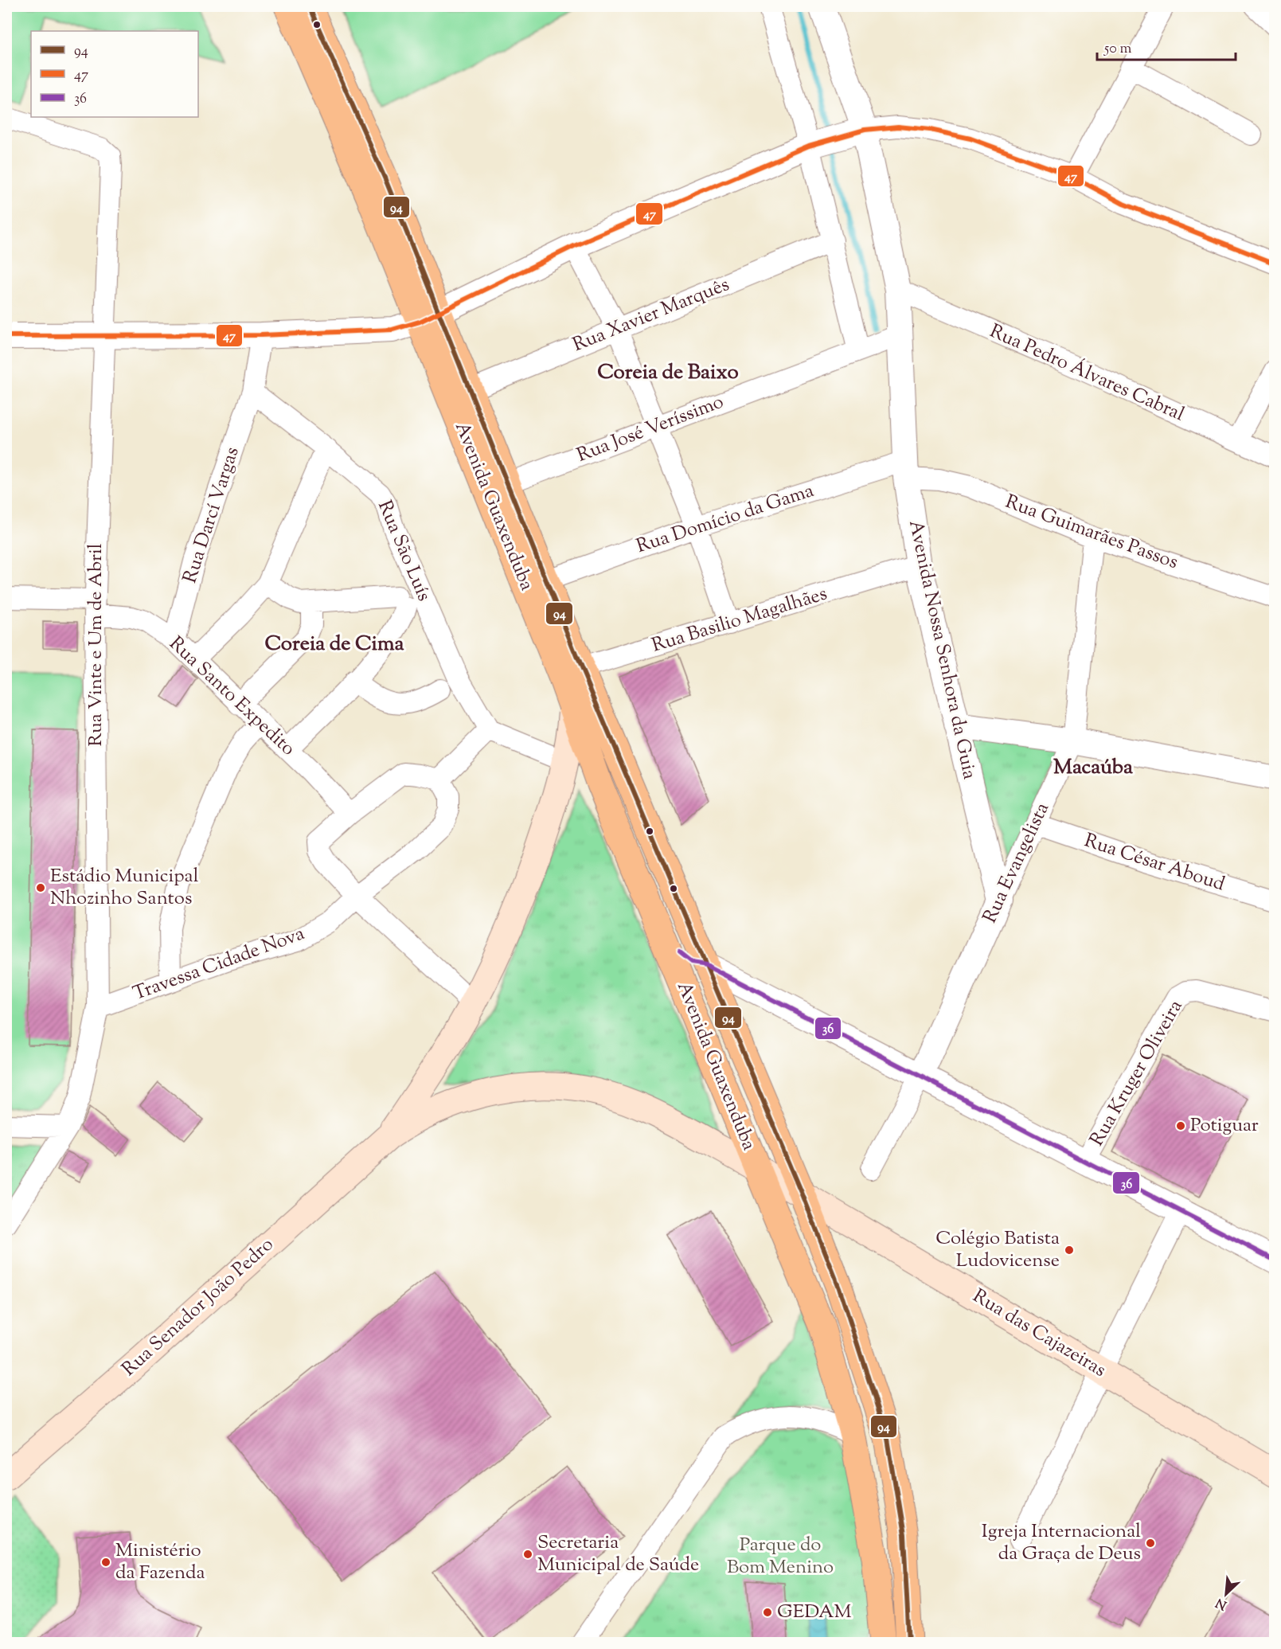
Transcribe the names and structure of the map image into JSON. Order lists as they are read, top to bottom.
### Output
{
  "streets": {
    "main road": ["Avenida Guaxenduba", "Rua Senador João Pedro", "Rua das Cajazeiras"],
    "street": [
      "Rua Xavier Marquês",
      "Rua Pedro Álvares Cabral",
      "Rua José Veríssimo",
      "Rua Darcí Vargas",
      "Rua Domício da Gama",
      "Rua Guimarães Passos",
      "Rua São Luís",
      "Rua Basilio Magalhães",
      "Rua Vinte e Um de Abril",
      "Avenida Nossa Senhora da Guia",
      "Rua Santo Expedito",
      "Rua Evangelista",
      "Rua César Aboud",
      "Travessa Cidade Nova",
      "Rua Kruger Oliveira"
    ]
  },
  "crossings": [
    ["Rua Xavier Marquês", "Avenida Guaxenduba"],
    ["Rua Pedro Álvares Cabral", "Avenida Nossa Senhora da Guia"],
    ["Rua José Veríssimo", "Avenida Guaxenduba"],
    ["Rua José Veríssimo", "Avenida Nossa Senhora da Guia"],
    ["Avenida Guaxenduba", "Rua Domício da Gama"],
    ["Avenida Guaxenduba", "Rua Basilio Magalhães"],
    ["Avenida Guaxenduba", "Rua Senador João Pedro"],
    ["Avenida Guaxenduba", "Rua das Cajazeiras"],
    ["Rua Darcí Vargas", "Rua São Luís"],
    ["Rua Darcí Vargas", "Rua Santo Expedito"],
    ["Rua Domício da Gama", "Rua Guimarães Passos"],
    ["Rua Domício da Gama", "Avenida Nossa Senhora da Guia"],
    ["Rua Guimarães Passos", "Avenida Nossa Senhora da Guia"],
    ["Rua Guimarães Passos", "Rua Evangelista"],
    ["Rua Basilio Magalhães", "Avenida Nossa Senhora da Guia"],
    ["Rua Vinte e Um de Abril", "Rua Santo Expedito"],
    ["Rua Vinte e Um de Abril", "Travessa Cidade Nova"],
    ["Avenida Nossa Senhora da Guia", "Rua Evangelista"],
    ["Rua Evangelista", "Rua César Aboud"],
    ["Rua Senador João Pedro", "Rua das Cajazeiras"]
  ],
  "districts": ["Coreia de Baixo", "Coreia de Cima", "Macaúba"],
  "parks": ["Parque do Bom Menino"],
  "places": [
    "Estádio Municipal Nhozinho Santos",
    "Potiguar",
    "Colégio Batista Ludovicense",
    "Igreja Internacional da Graça de Deus",
    "Secretaria Municipal de Saúde",
    "Ministério da Fazenda",
    "GEDAM"
  ],
  "lines": ["transit line 94", "transit line 47", "transit line 36"],
  "legend": ["94", "47", "36"],
  "scale_bar": "50 m",
  "north": "bottom left"
}
